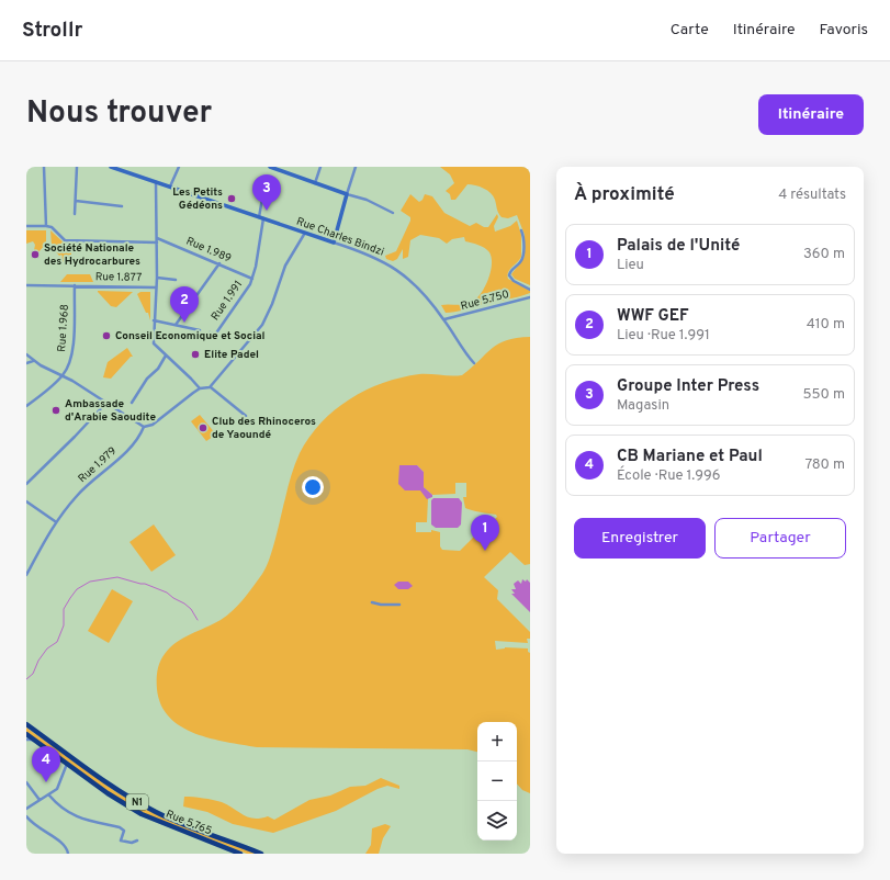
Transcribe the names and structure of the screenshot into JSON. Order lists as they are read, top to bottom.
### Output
{
  "streets": {
    "highway": ["N1", "Rue 5.765"],
    "street": [
      "Rue Charles Bindzi",
      "Rue 1.989",
      "Rue 1.877",
      "Rue 1.991",
      "Rue 5.750",
      "Rue 1.968",
      "Rue 1.979"
    ]
  },
  "crossings": [
    ["Rue Charles Bindzi", "Rue 1.991"],
    ["Rue Charles Bindzi", "Rue 5.750"],
    ["Rue 1.989", "Rue 1.877"],
    ["Rue 1.989", "Rue 1.991"],
    ["Rue 1.877", "Rue 1.968"],
    ["N1", "Rue 5.765"]
  ],
  "places": [
    "Les Petits Gédéons",
    "Société Nationale des Hydrocarbures",
    "Conseil Economique et Social",
    "Elite Padel",
    "Ambassade d'Arabie Saoudite",
    "Club des Rhinoceros de Yaoundé"
  ],
  "page": {
    "header": "Strollr",
    "nav": ["Carte", "Itinéraire", "Favoris"],
    "title": "Nous trouver",
    "buttons": [
      "Itinéraire",
      ["Enregistrer", "Partager"]
    ],
    "heading": ["À proximité", "4 résultats"],
    "pins": [
      "3",
      "2",
      "1",
      "4"
    ],
    "list": [
      {
        "mark": "1",
        "name": "Palais de l'Unité",
        "note": "Lieu",
        "value": "360 m"
      },
      {
        "mark": "2",
        "name": "WWF GEF",
        "note": "Lieu · Rue 1.991",
        "value": "410 m"
      },
      {
        "mark": "3",
        "name": "Groupe Inter Press",
        "note": "Magasin",
        "value": "550 m"
      },
      {
        "mark": "4",
        "name": "CB Mariane et Paul",
        "note": "École · Rue 1.996",
        "value": "780 m"
      }
    ],
    "map_buttons": ["+", "−"]
  }
}
